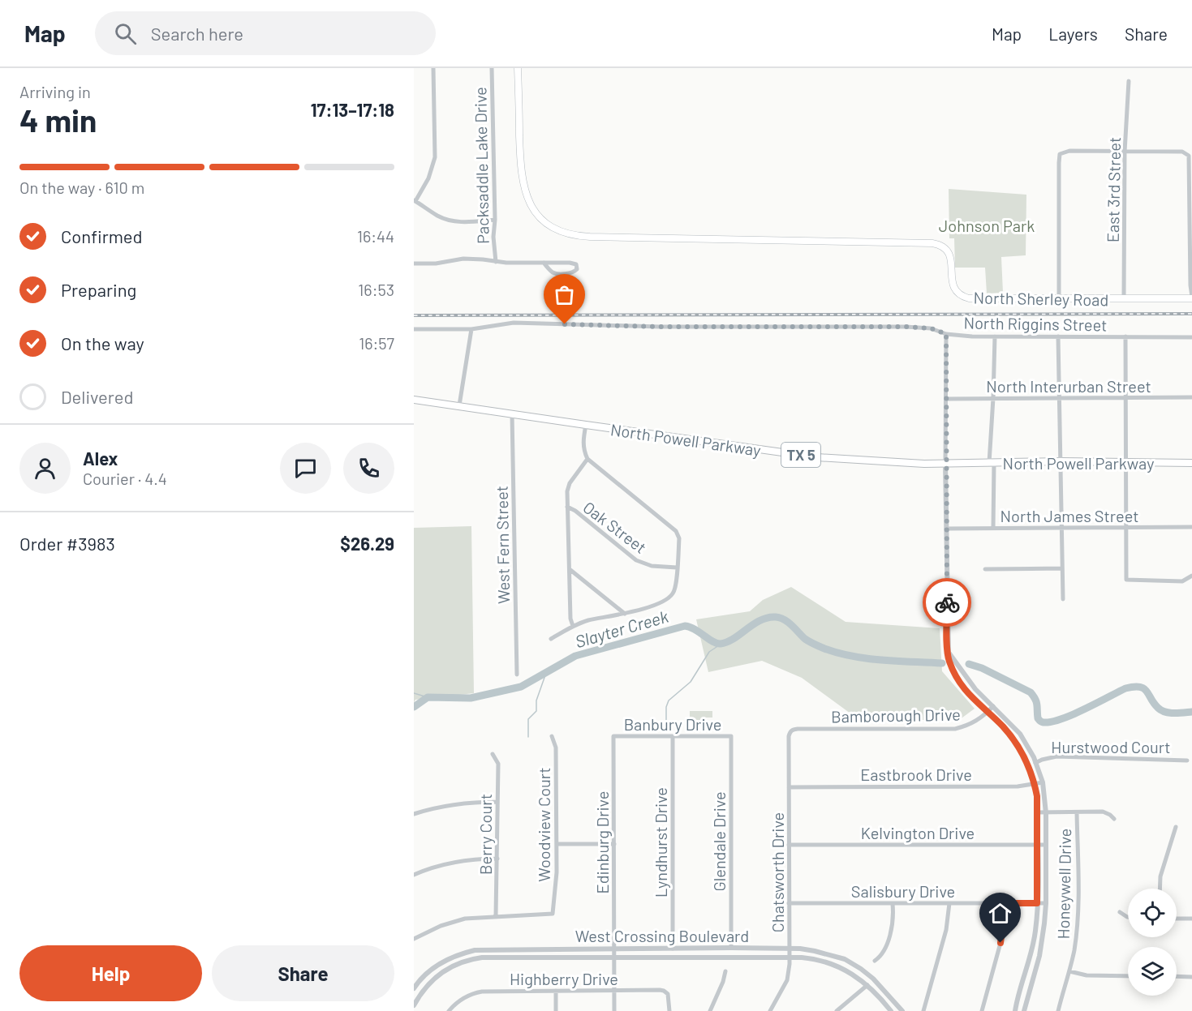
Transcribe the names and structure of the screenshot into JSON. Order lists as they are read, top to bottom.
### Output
{
  "streets": {
    "main road": ["North Sherley Road", "North Powell Parkway", "TX 5"],
    "street": [
      "Packsaddle Lake Drive",
      "East 3rd Street",
      "North Riggins Street",
      "North Interurban Street",
      "North James Street",
      "Oak Street",
      "West Fern Street",
      "Bamborough Drive",
      "Banbury Drive",
      "Hurstwood Court",
      "Eastbrook Drive",
      "Woodview Court",
      "Kelvington Drive",
      "Berry Court",
      "Glendale Drive",
      "Edinburg Drive",
      "Lyndhurst Drive",
      "Chatsworth Drive",
      "Honeywell Drive",
      "Salisbury Drive",
      "West Crossing Boulevard",
      "Highberry Drive"
    ]
  },
  "crossings": [
    ["East 3rd Street", "North Sherley Road"],
    ["North Powell Parkway", "West Fern Street"],
    ["Bamborough Drive", "Chatsworth Drive"],
    ["Banbury Drive", "Glendale Drive"],
    ["Banbury Drive", "Edinburg Drive"],
    ["Banbury Drive", "Lyndhurst Drive"],
    ["Eastbrook Drive", "Chatsworth Drive"],
    ["Woodview Court", "Berry Court"],
    ["Kelvington Drive", "Chatsworth Drive"],
    ["Glendale Drive", "West Crossing Boulevard"],
    ["Edinburg Drive", "West Crossing Boulevard"],
    ["Edinburg Drive", "Highberry Drive"],
    ["Lyndhurst Drive", "West Crossing Boulevard"],
    ["Chatsworth Drive", "Salisbury Drive"],
    ["Chatsworth Drive", "West Crossing Boulevard"]
  ],
  "water": ["Slayter Creek"],
  "parks": ["Johnson Park"],
  "page": {
    "header": "Map",
    "search": "Search here",
    "nav": ["Map", "Layers", "Share"],
    "heading": ["4 min", "Arriving in", "17:13–17:18"],
    "panel": [
      "Alex",
      "Courier · 4.4",
      "Order #3983",
      "$26.29"
    ],
    "bar": "On the way · 610 m",
    "list": [
      ["Confirmed", "16:44"],
      ["Preparing", "16:53"],
      ["On the way", "16:57"],
      "Delivered"
    ],
    "buttons": ["Help", "Share"]
  }
}
